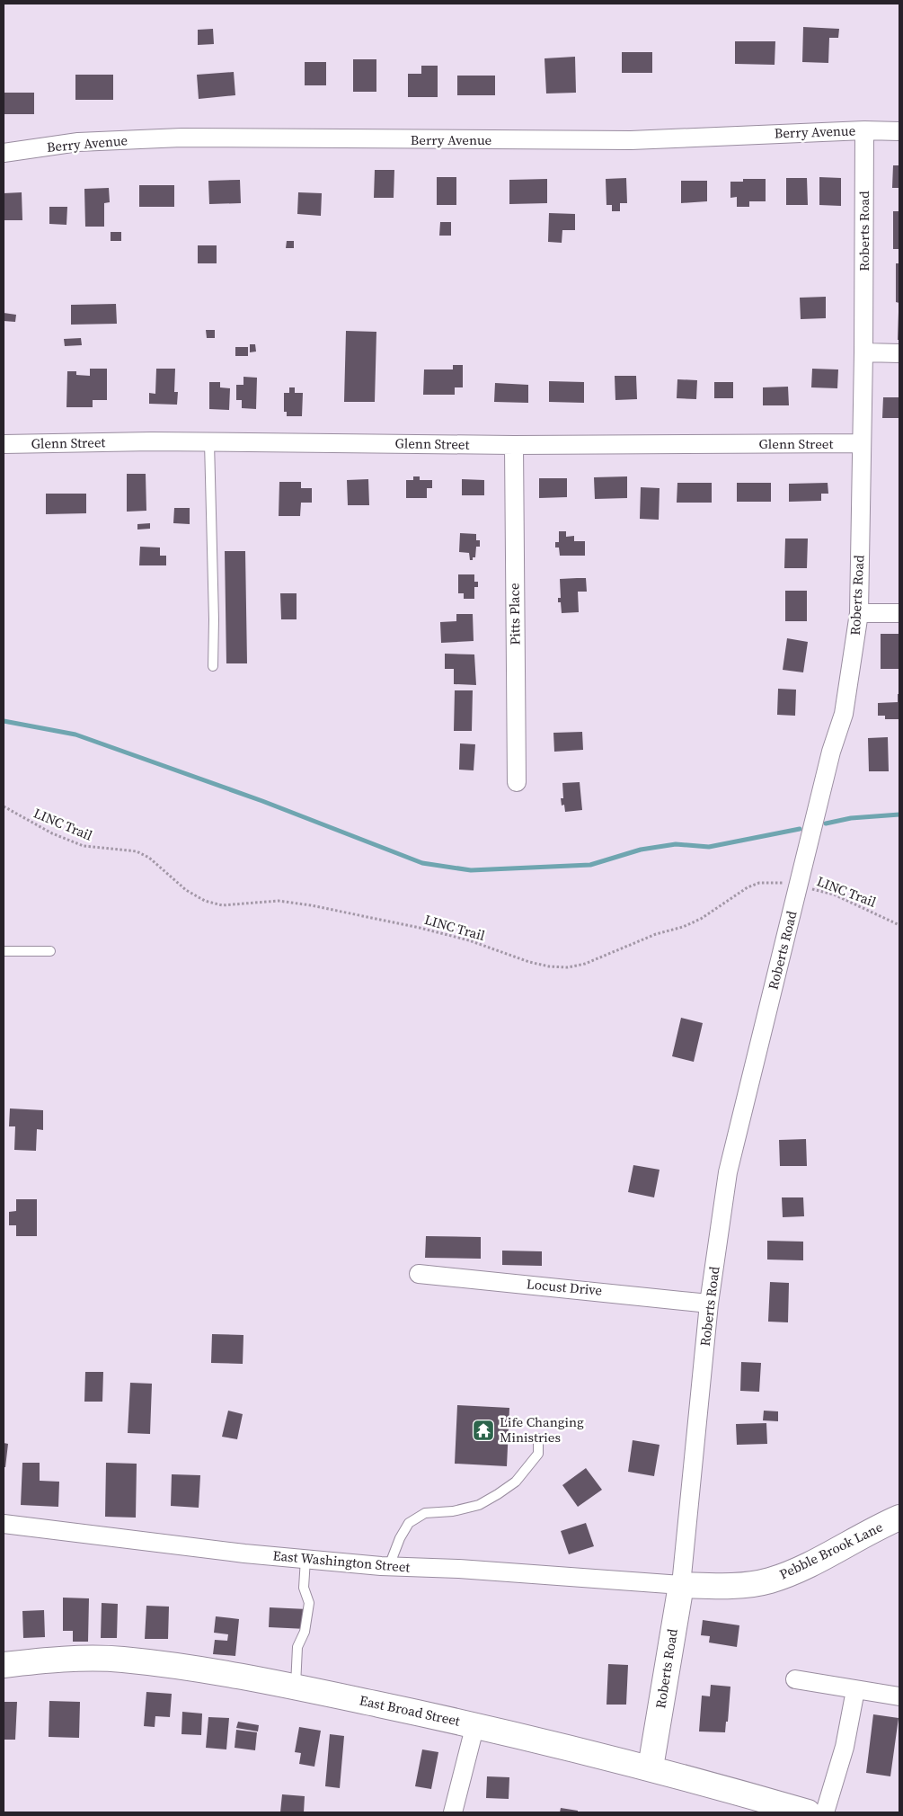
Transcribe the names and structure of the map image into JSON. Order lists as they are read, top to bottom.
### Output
{
  "streets": {
    "street": [
      "Berry Avenue",
      "Roberts Road",
      "Glenn Street",
      "Pitts Place",
      "Locust Drive",
      "Pebble Brook Lane",
      "East Washington Street",
      "East Broad Street"
    ],
    "path": ["LINC Trail"]
  },
  "crossings": [
    ["Berry Avenue", "Roberts Road"],
    ["Roberts Road", "Glenn Street"],
    ["Roberts Road", "LINC Trail"],
    ["Roberts Road", "Locust Drive"],
    ["Roberts Road", "Pebble Brook Lane"],
    ["Roberts Road", "East Washington Street"],
    ["Roberts Road", "East Broad Street"],
    ["Glenn Street", "Pitts Place"],
    ["Pebble Brook Lane", "East Washington Street"]
  ],
  "places": {
    "temple": ["Life Changing Ministries"]
  }
}
